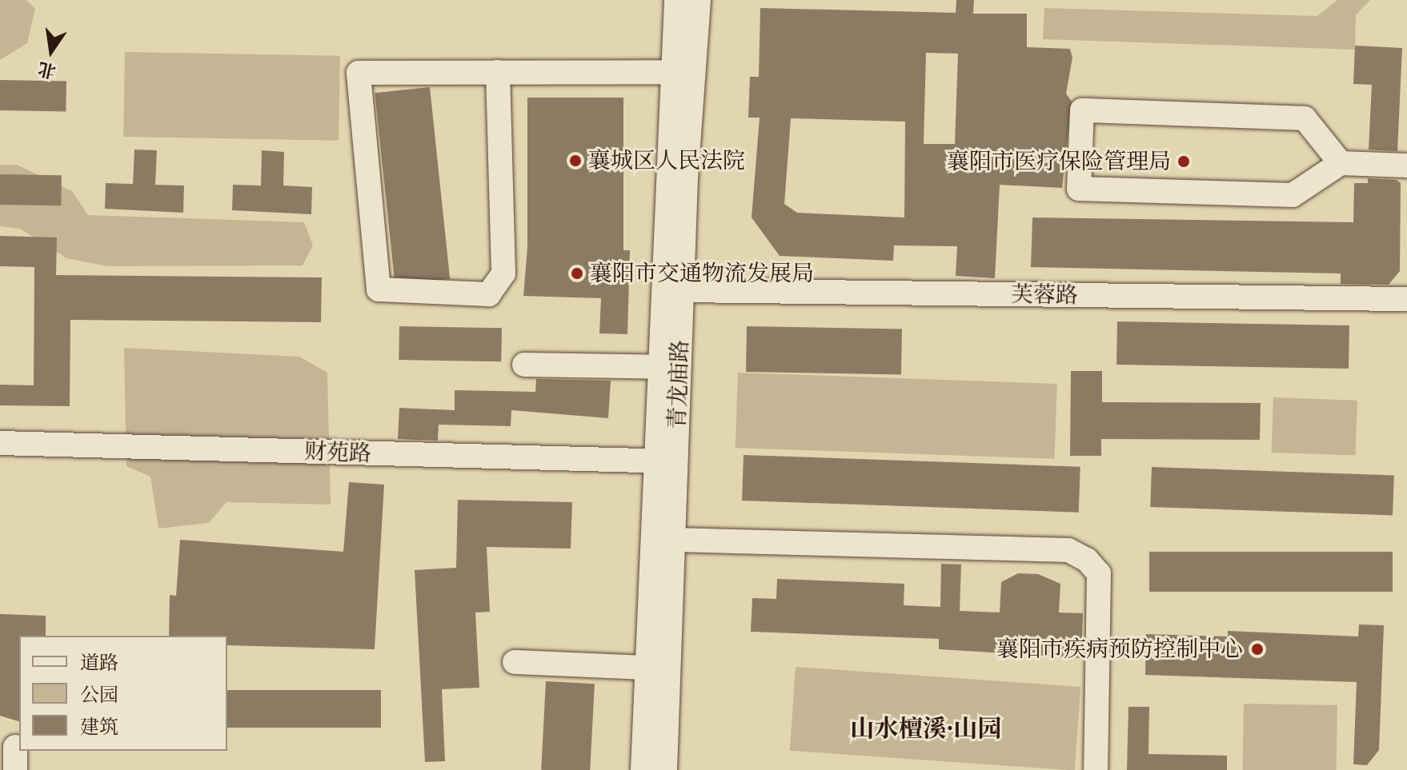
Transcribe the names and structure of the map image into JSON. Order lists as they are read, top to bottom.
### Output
{
  "streets": {
    "street": ["芙蓉路", "青龙庙路", "财苑路"]
  },
  "crossings": [
    ["芙蓉路", "青龙庙路"],
    ["青龙庙路", "财苑路"]
  ],
  "districts": ["山水檀溪·山园"],
  "places": [
    "襄城区人民法院",
    "襄阳市医疗保险管理局",
    "襄阳市交通物流发展局",
    "襄阳市疾病预防控制中心"
  ],
  "legend": ["道路", "公园", "建筑"],
  "north": "bottom"
}
